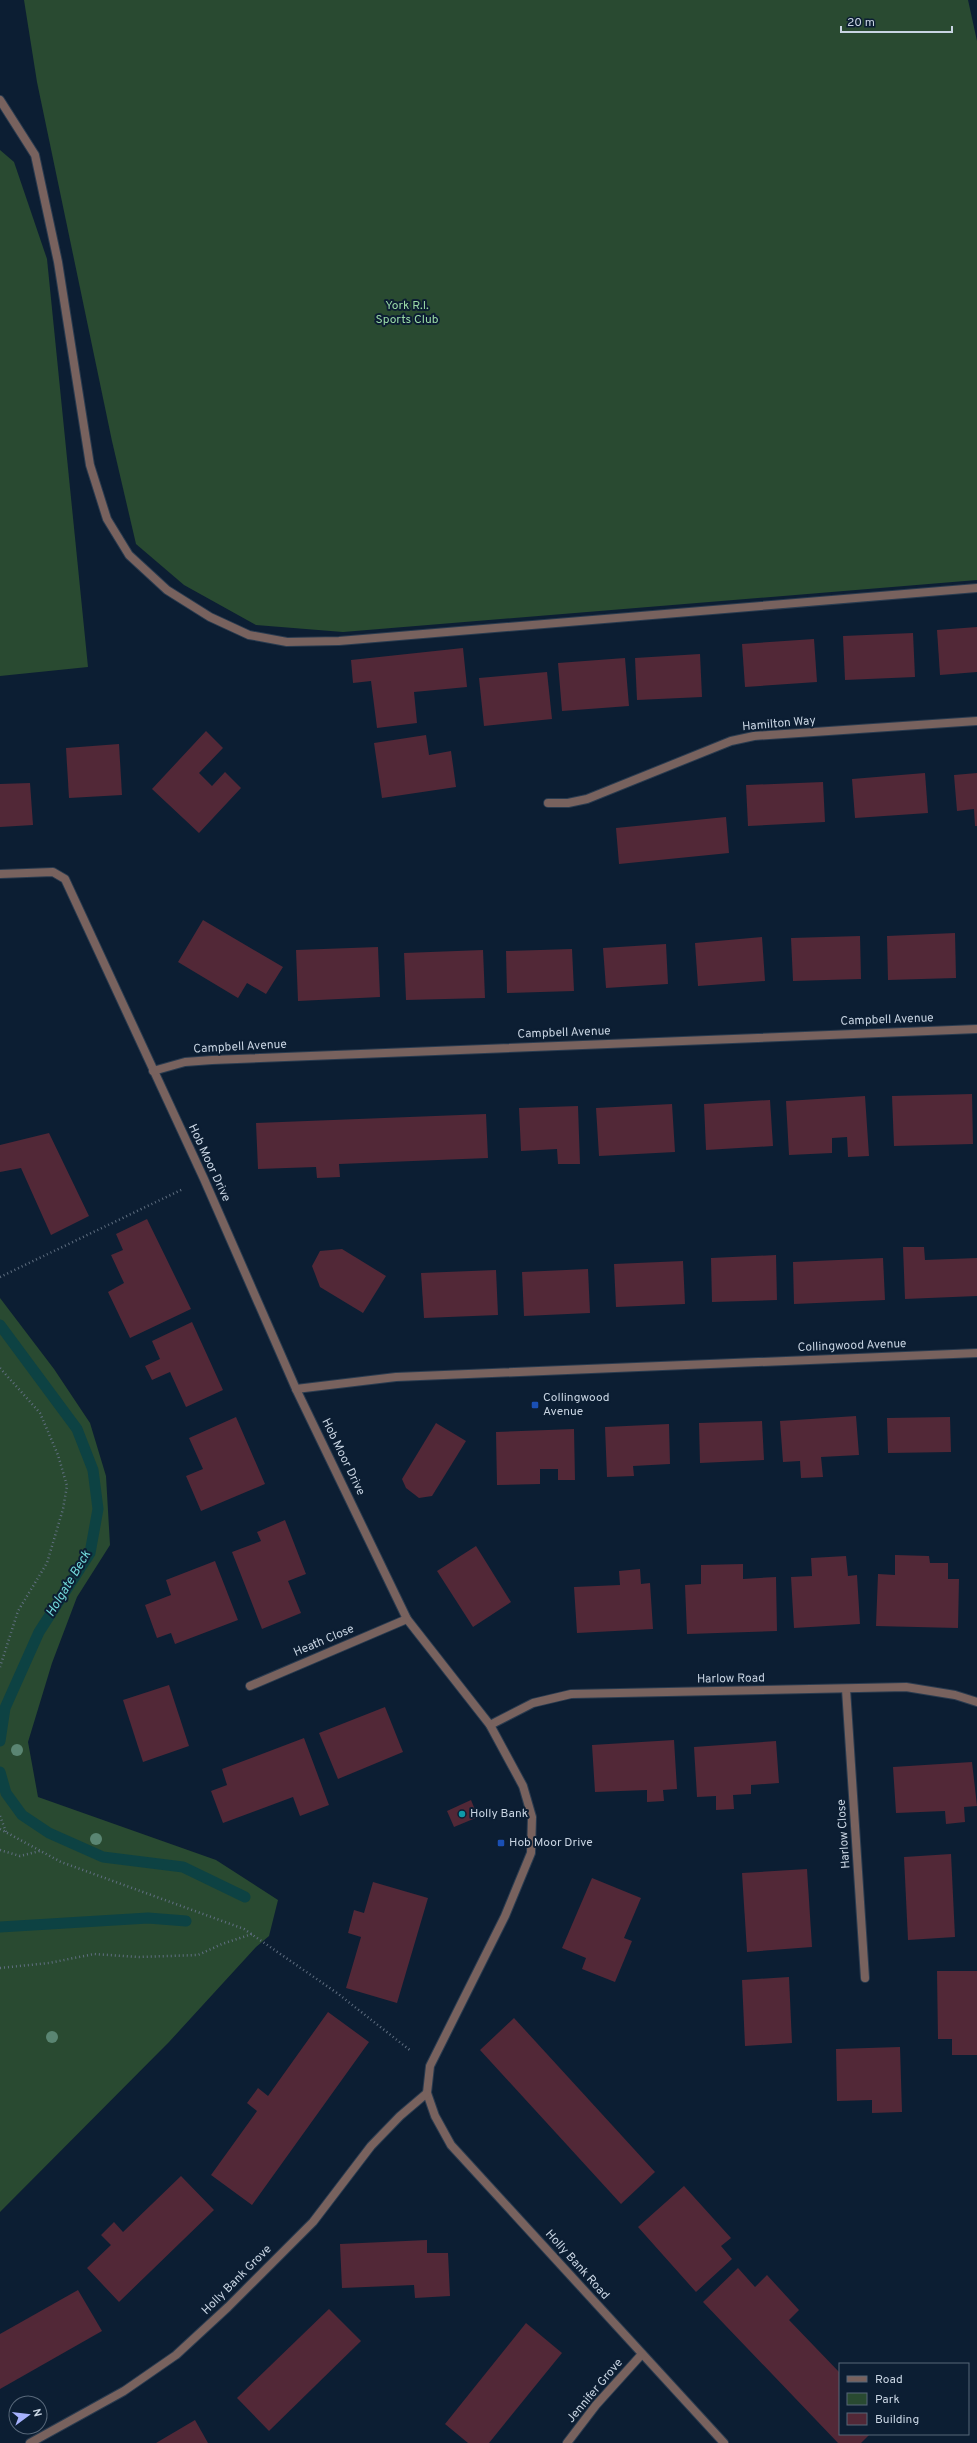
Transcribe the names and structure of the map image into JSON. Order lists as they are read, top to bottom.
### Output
{
  "streets": {
    "street": [
      "Hamilton Way",
      "Campbell Avenue",
      "Hob Moor Drive",
      "Collingwood Avenue",
      "Heath Close",
      "Harlow Road",
      "Harlow Close",
      "Holly Bank Road",
      "Holly Bank Grove",
      "Jennifer Grove"
    ]
  },
  "crossings": [
    ["Campbell Avenue", "Hob Moor Drive"],
    ["Hob Moor Drive", "Collingwood Avenue"],
    ["Hob Moor Drive", "Heath Close"],
    ["Hob Moor Drive", "Harlow Road"],
    ["Hob Moor Drive", "Holly Bank Road"],
    ["Hob Moor Drive", "Holly Bank Grove"],
    ["Harlow Road", "Harlow Close"],
    ["Holly Bank Road", "Holly Bank Grove"],
    ["Holly Bank Road", "Jennifer Grove"]
  ],
  "water": ["Holgate Beck"],
  "parks": ["York R.I. Sports Club"],
  "places": {
    "transit": ["Collingwood Avenue", "Hob Moor Drive"],
    "other": ["Holly Bank"]
  },
  "legend": ["Road", "Park", "Building"],
  "scale_bar": "20 m",
  "north": "right"
}
